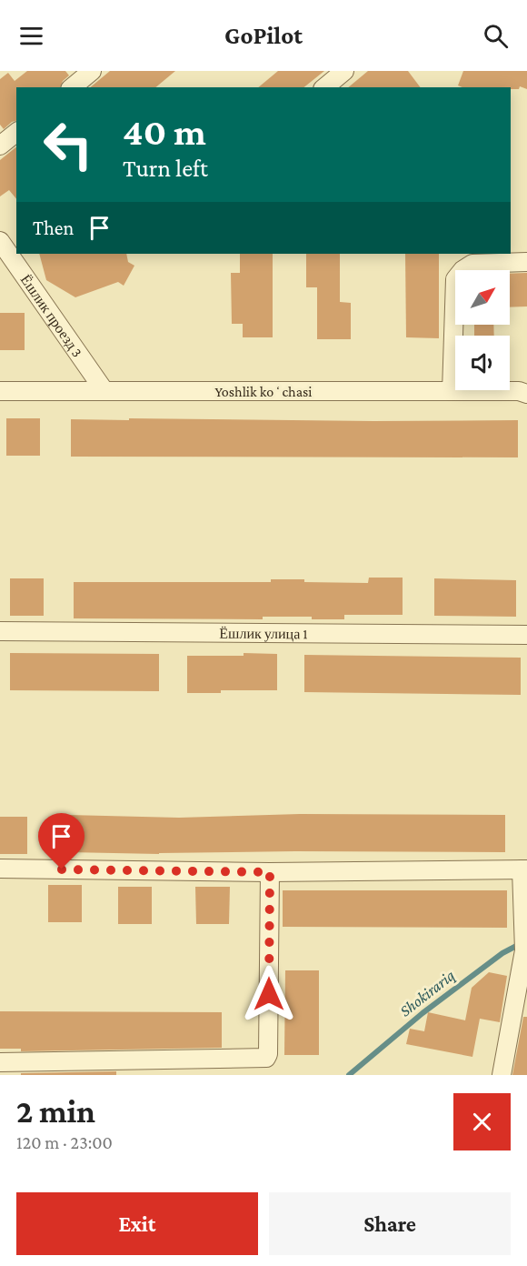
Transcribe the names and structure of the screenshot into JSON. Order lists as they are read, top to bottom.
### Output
{
  "streets": {
    "street": ["Ёшлик проезд 3", "Yoshlik koʻchasi", "Ёшлик улица 1"]
  },
  "crossings": [
    ["Ёшлик проезд 3", "Yoshlik koʻchasi"]
  ],
  "water": ["Shokirariq"],
  "north": "top right",
  "page": {
    "header": "GoPilot",
    "turn": ["40 m", "Turn left"],
    "then": "Then",
    "heading": ["2 min", "120 m · 23:00"],
    "buttons": ["Exit", "Share"]
  }
}
